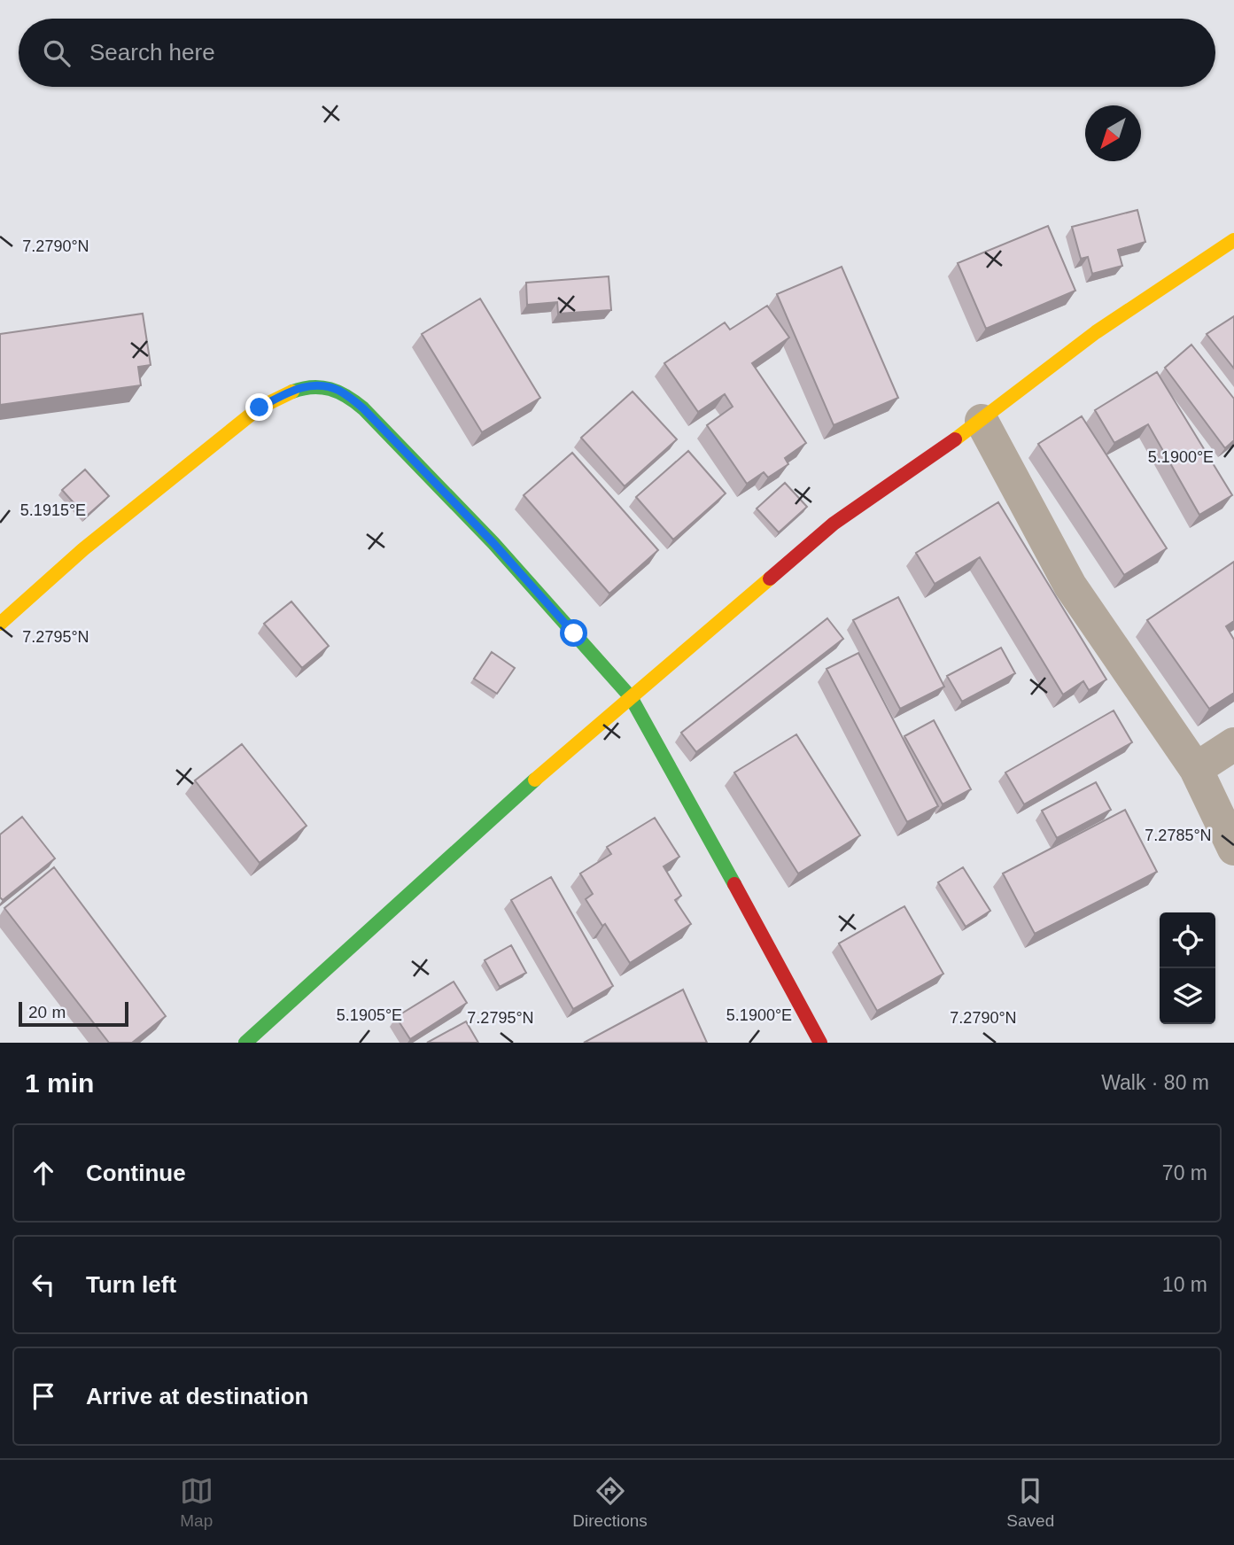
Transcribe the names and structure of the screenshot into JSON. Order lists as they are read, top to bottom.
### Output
{
  "scale_bar": "20 m",
  "north": "bottom left",
  "page": {
    "search": "Search here",
    "scale": "20 m",
    "heading": ["1 min", "Walk · 80 m"],
    "list": [
      ["Continue", "70 m"],
      ["Turn left", "10 m"],
      "Arrive at destination"
    ],
    "nav": ["Map", "Directions", "Saved"]
  },
  "coordinates": [
    "7.2790°N",
    "5.1900°E",
    "5.1915°E",
    "7.2795°N",
    "7.2785°N",
    "5.1905°E"
  ]
}
